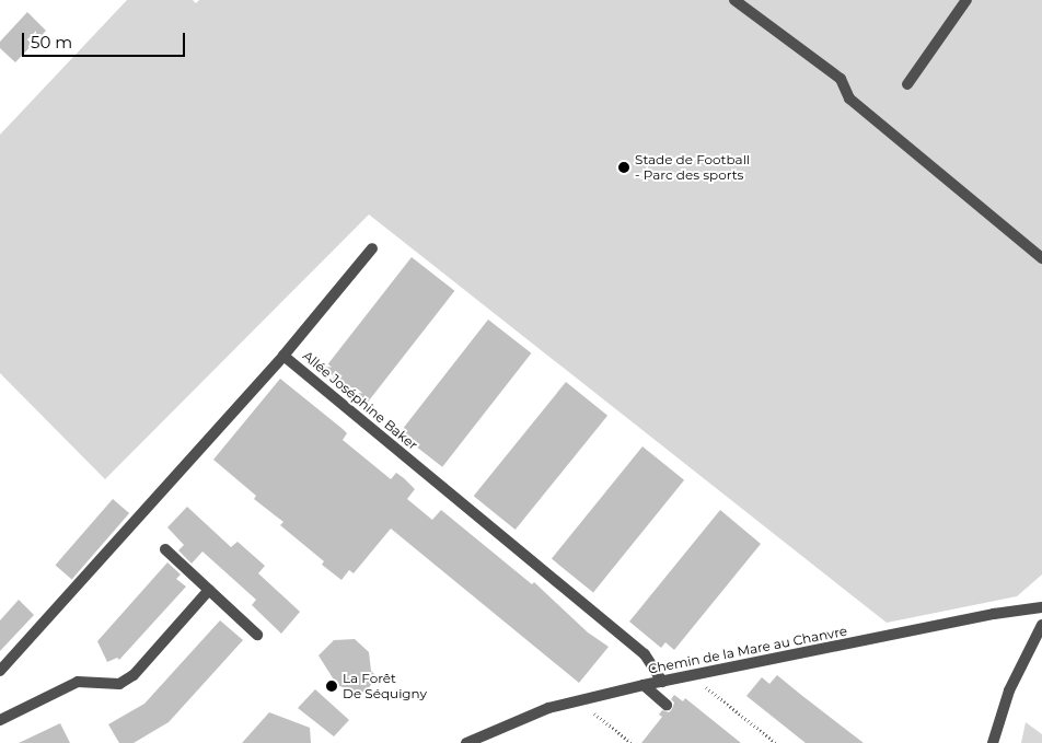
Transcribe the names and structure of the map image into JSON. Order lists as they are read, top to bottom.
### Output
{
  "streets": {
    "street": ["Allée Joséphine Baker", "Chemin de la Mare au Chanvre"]
  },
  "crossings": [
    ["Allée Joséphine Baker", "Chemin de la Mare au Chanvre"]
  ],
  "places": ["Stade de Football - Parc des sports", "La Forêt De Séquigny"],
  "scale_bar": "50 m"
}
